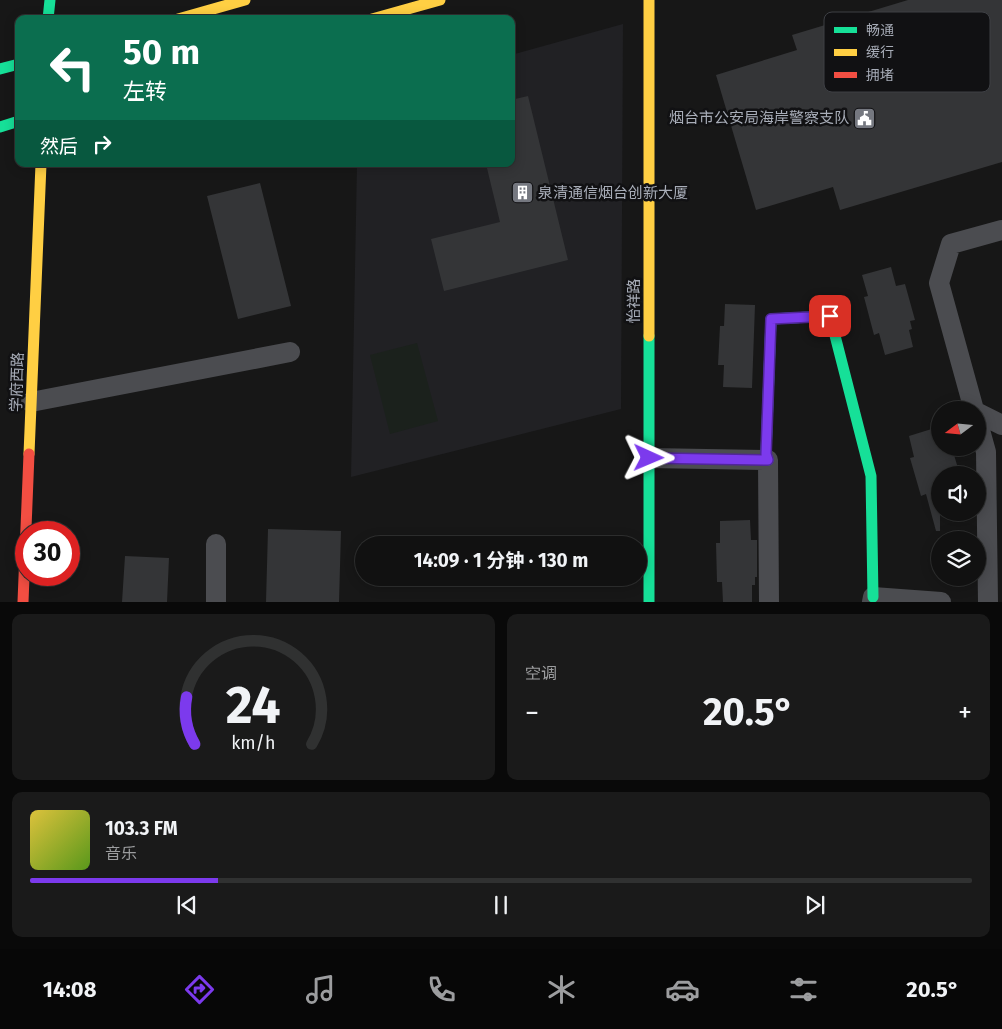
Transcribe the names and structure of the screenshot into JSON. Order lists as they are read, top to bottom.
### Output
{
  "streets": {
    "street": ["怡祥路", "学府西路"]
  },
  "places": {
    "public building": ["烟台市公安局海岸警察支队"],
    "building": ["泉清通信烟台创新大厦"]
  },
  "legend": ["畅通", "缓行", "拥堵"],
  "north": "left",
  "page": {
    "turn": ["50 m", "左转"],
    "then": "然后",
    "limit": "30",
    "trip": "14:09 · 1 分钟 · 130 m",
    "tile": "空调",
    "heat": ["−", "20.5°", "+"],
    "song": ["103.3 FM", "音乐"],
    "tabs": ["14:08", "20.5°"],
    "gauge": ["24", "km/h"]
  }
}
